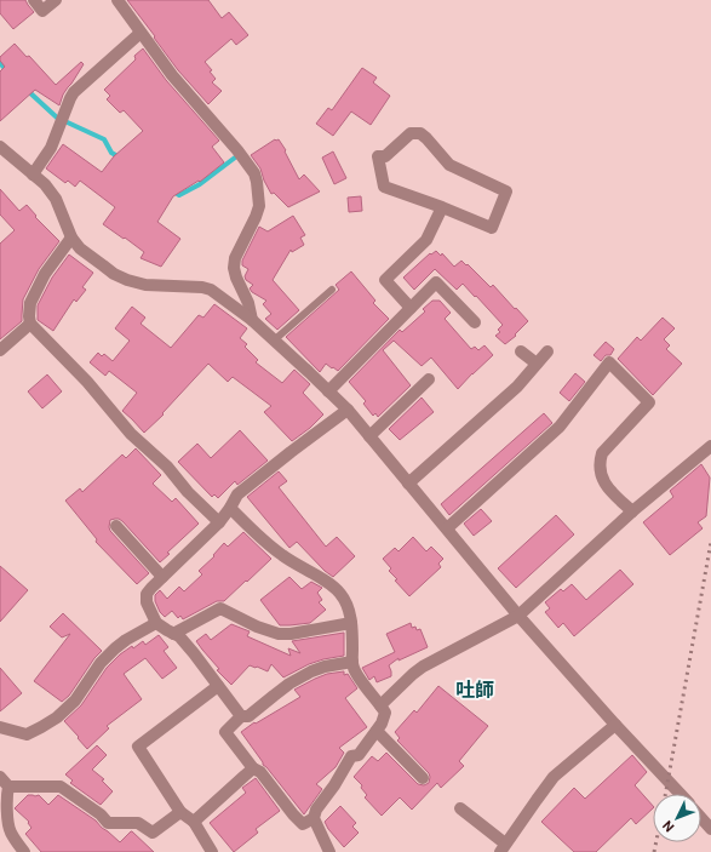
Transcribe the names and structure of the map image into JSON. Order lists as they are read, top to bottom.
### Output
{
  "districts": ["吐師"],
  "north": "bottom left"
}
